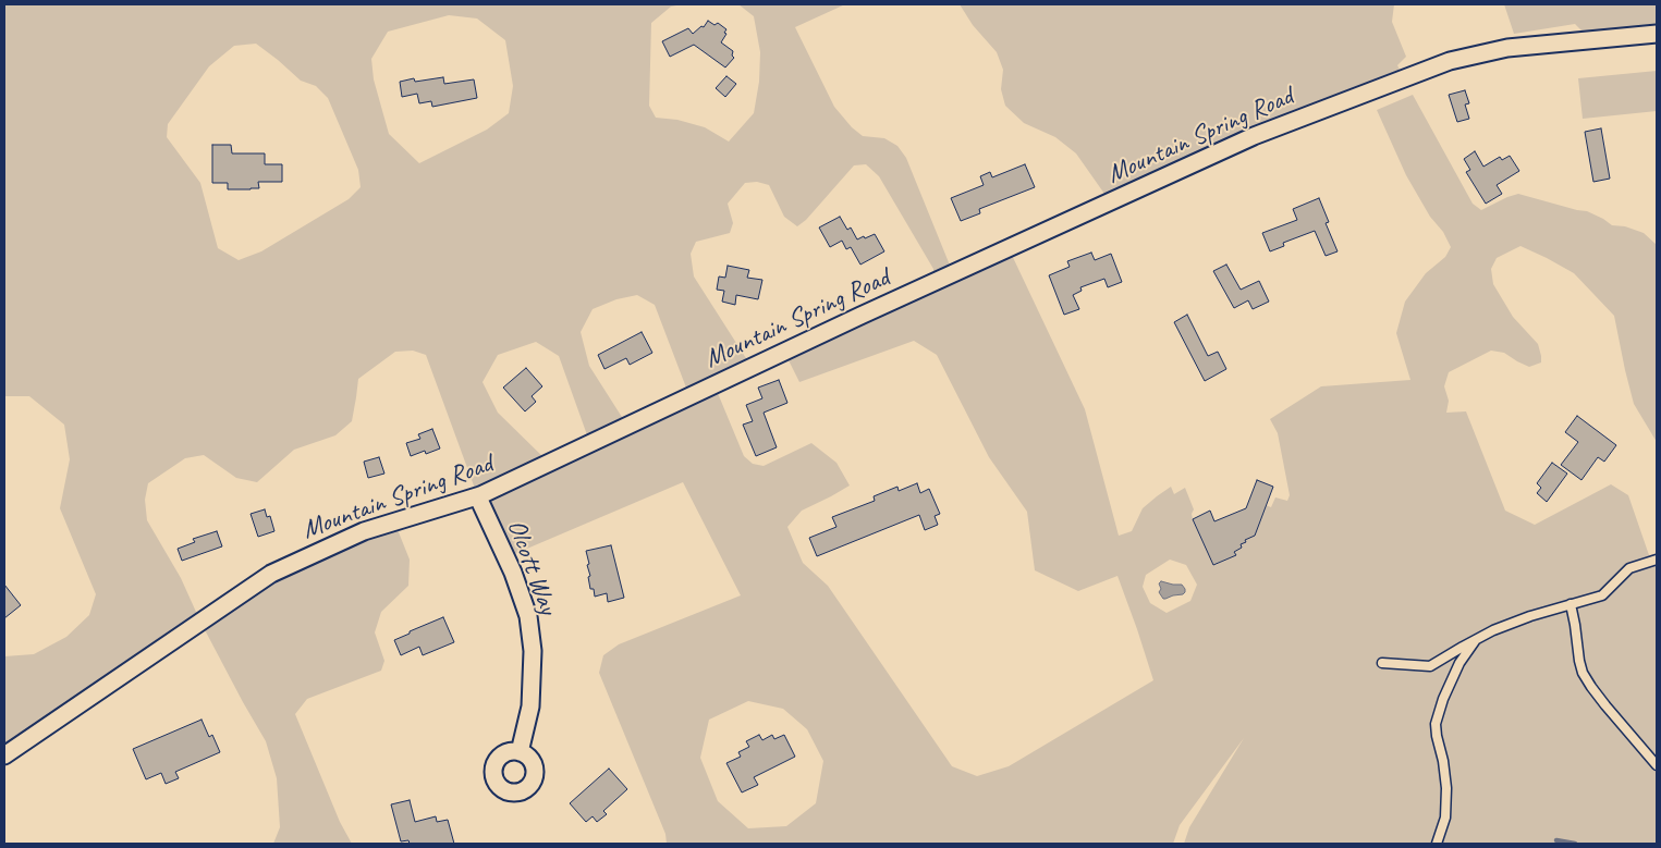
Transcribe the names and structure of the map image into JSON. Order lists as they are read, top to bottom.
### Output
{
  "streets": {
    "street": ["Mountain Spring Road", "Olcott Way"]
  },
  "crossings": [
    ["Mountain Spring Road", "Olcott Way"]
  ]
}
